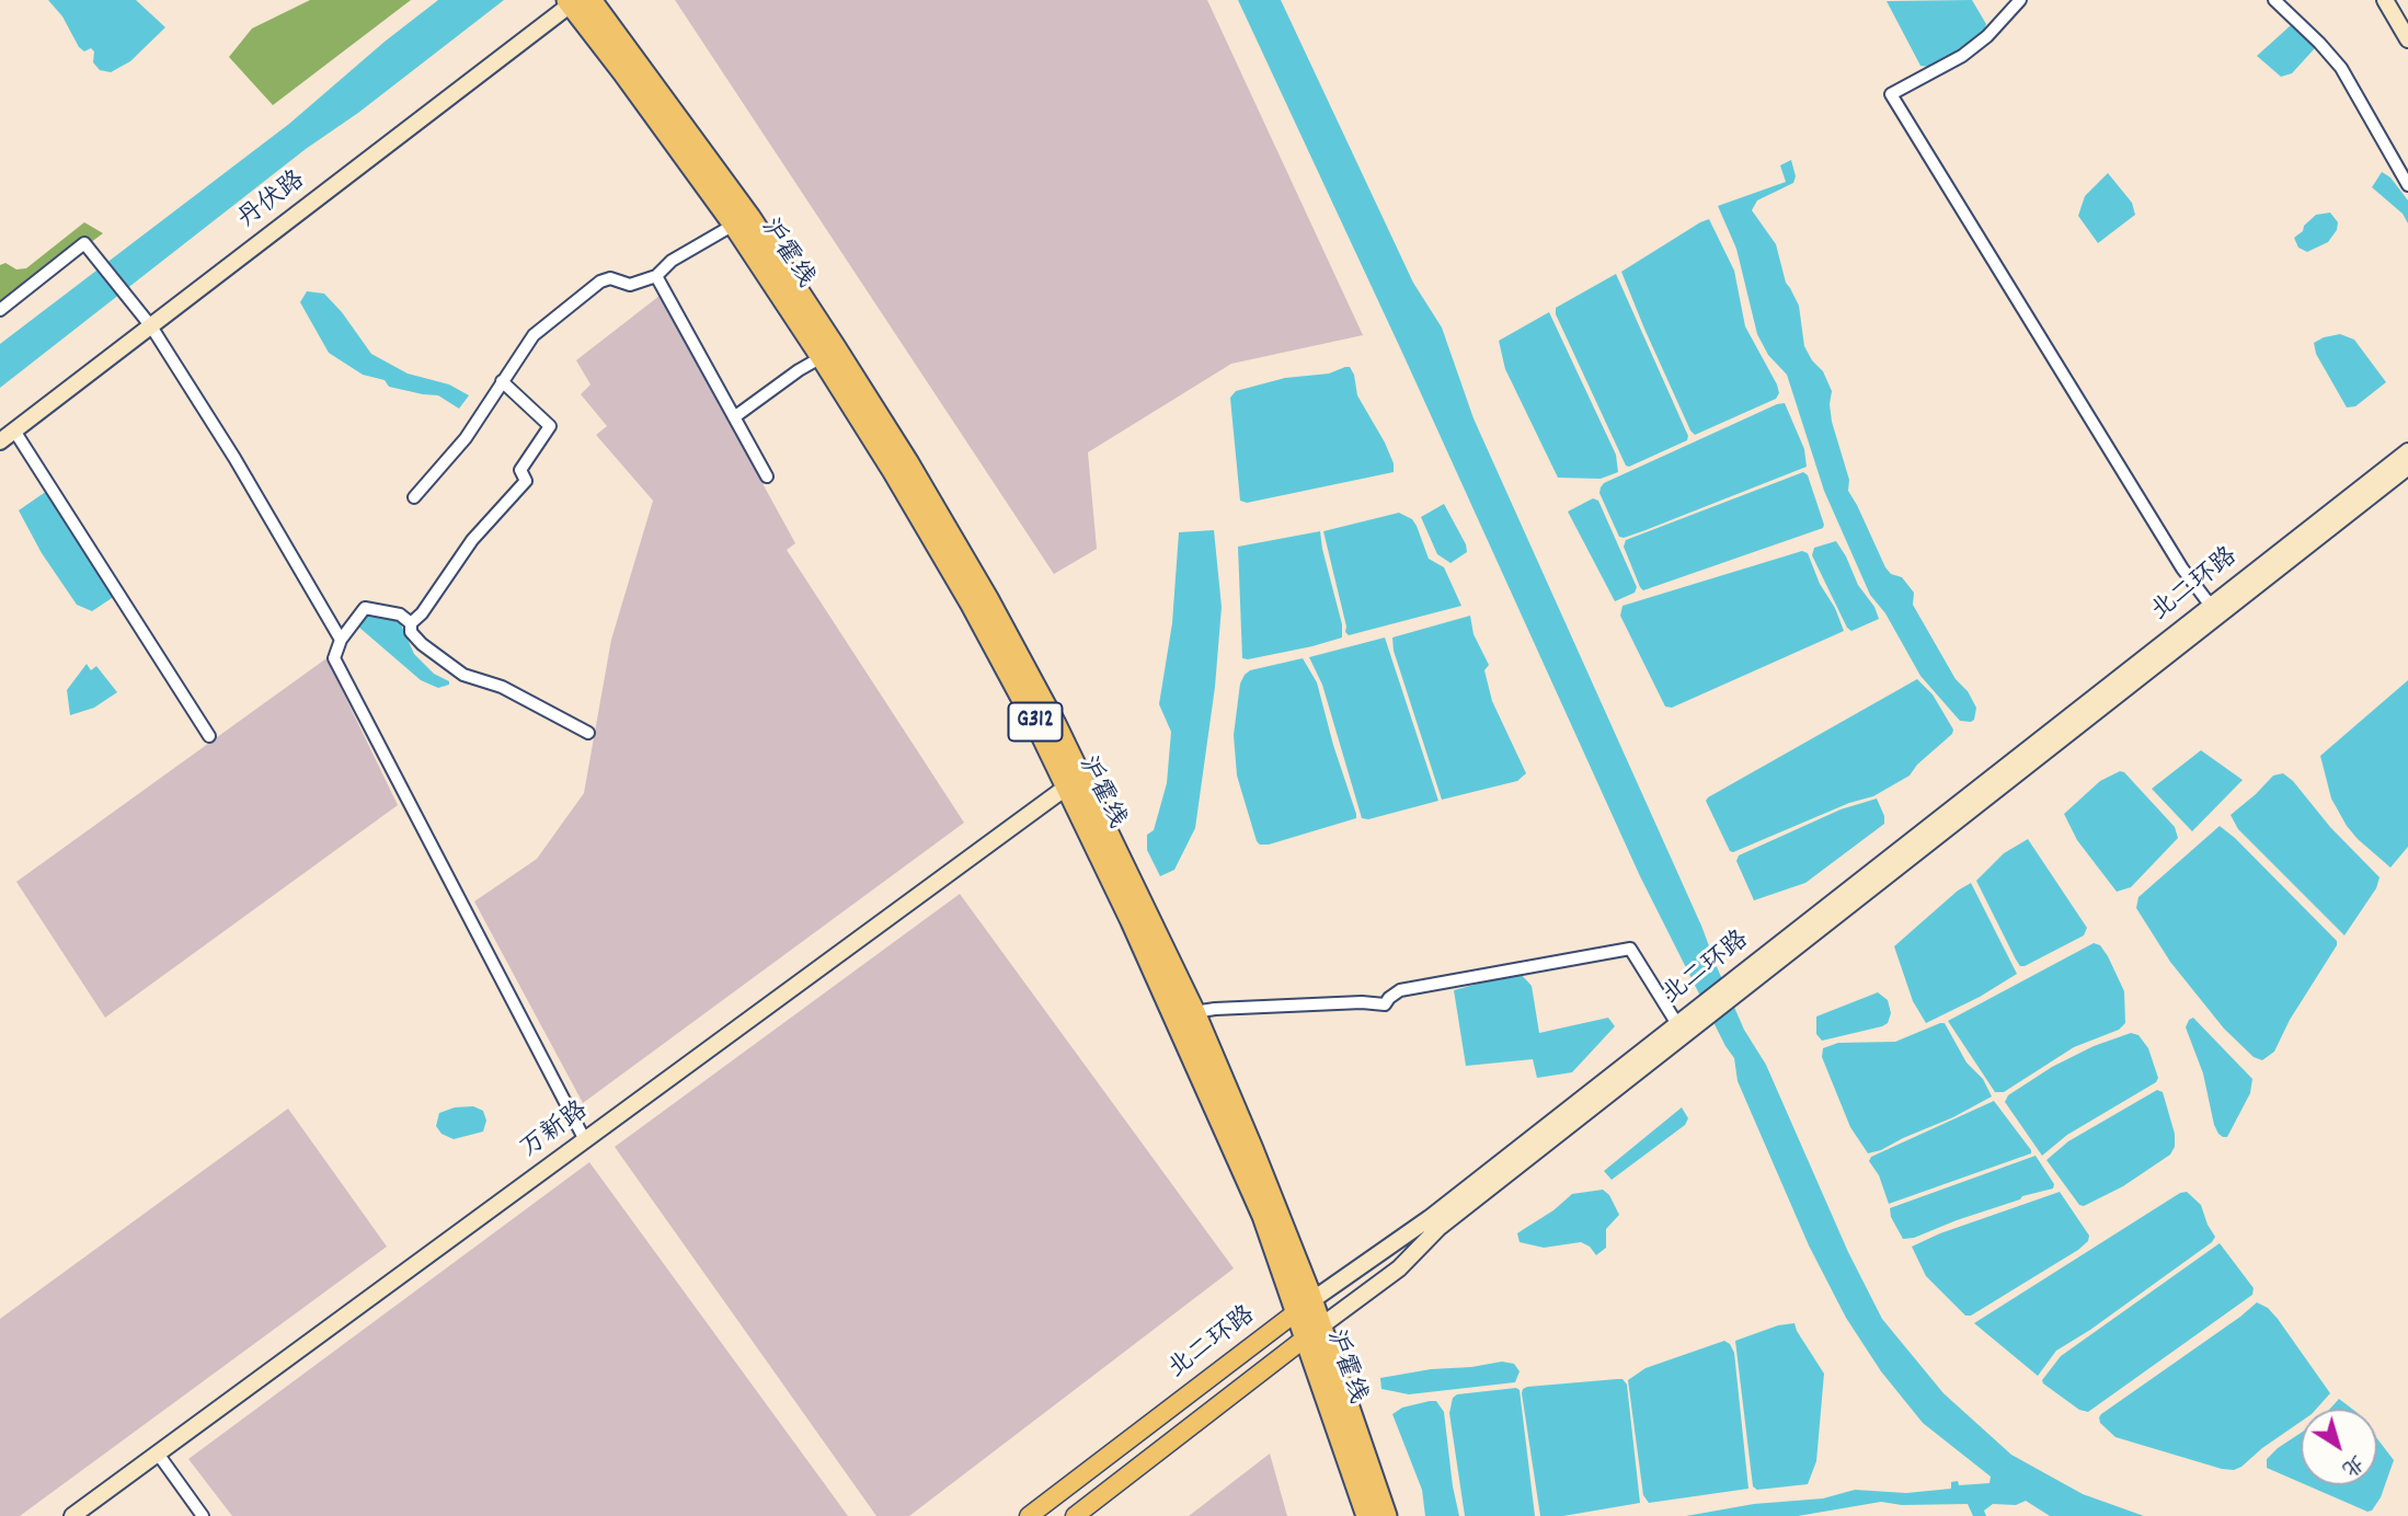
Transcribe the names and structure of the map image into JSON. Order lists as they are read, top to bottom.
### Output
{
  "streets": {
    "highway": ["沪霍线", "G312"],
    "main road": ["丹伏路", "北二环路", "万新路"]
  },
  "crossings": [
    ["丹伏路", "沪霍线"],
    ["沪霍线", "北二环路"],
    ["沪霍线", "万新路"]
  ],
  "north": "bottom right"
}
